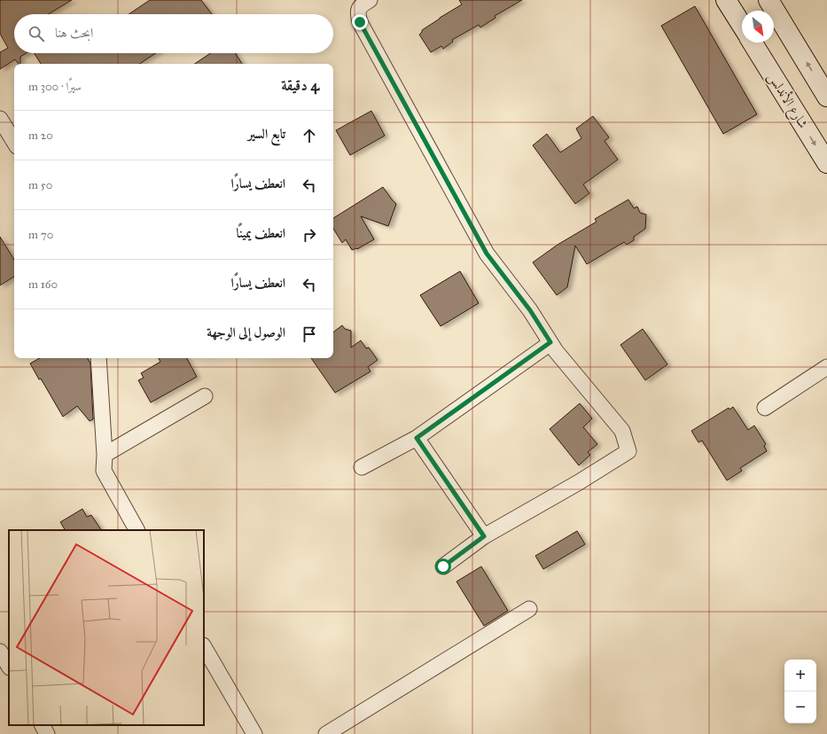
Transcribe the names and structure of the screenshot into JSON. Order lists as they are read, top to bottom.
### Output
{
  "streets": {
    "main road": ["شارع الأندلس"]
  },
  "north": "bottom right",
  "page": {
    "search": "ابحث هنا",
    "heading": ["4 دقيقة", "سيرًا · 300 m"],
    "list": [
      ["تابع السير", "20 m"],
      ["انعطف يسارًا", "50 m"],
      ["انعطف يمينًا", "70 m"],
      ["انعطف يسارًا", "160 m"],
      "الوصول إلى الوجهة"
    ],
    "map_buttons": ["+", "−"]
  }
}
